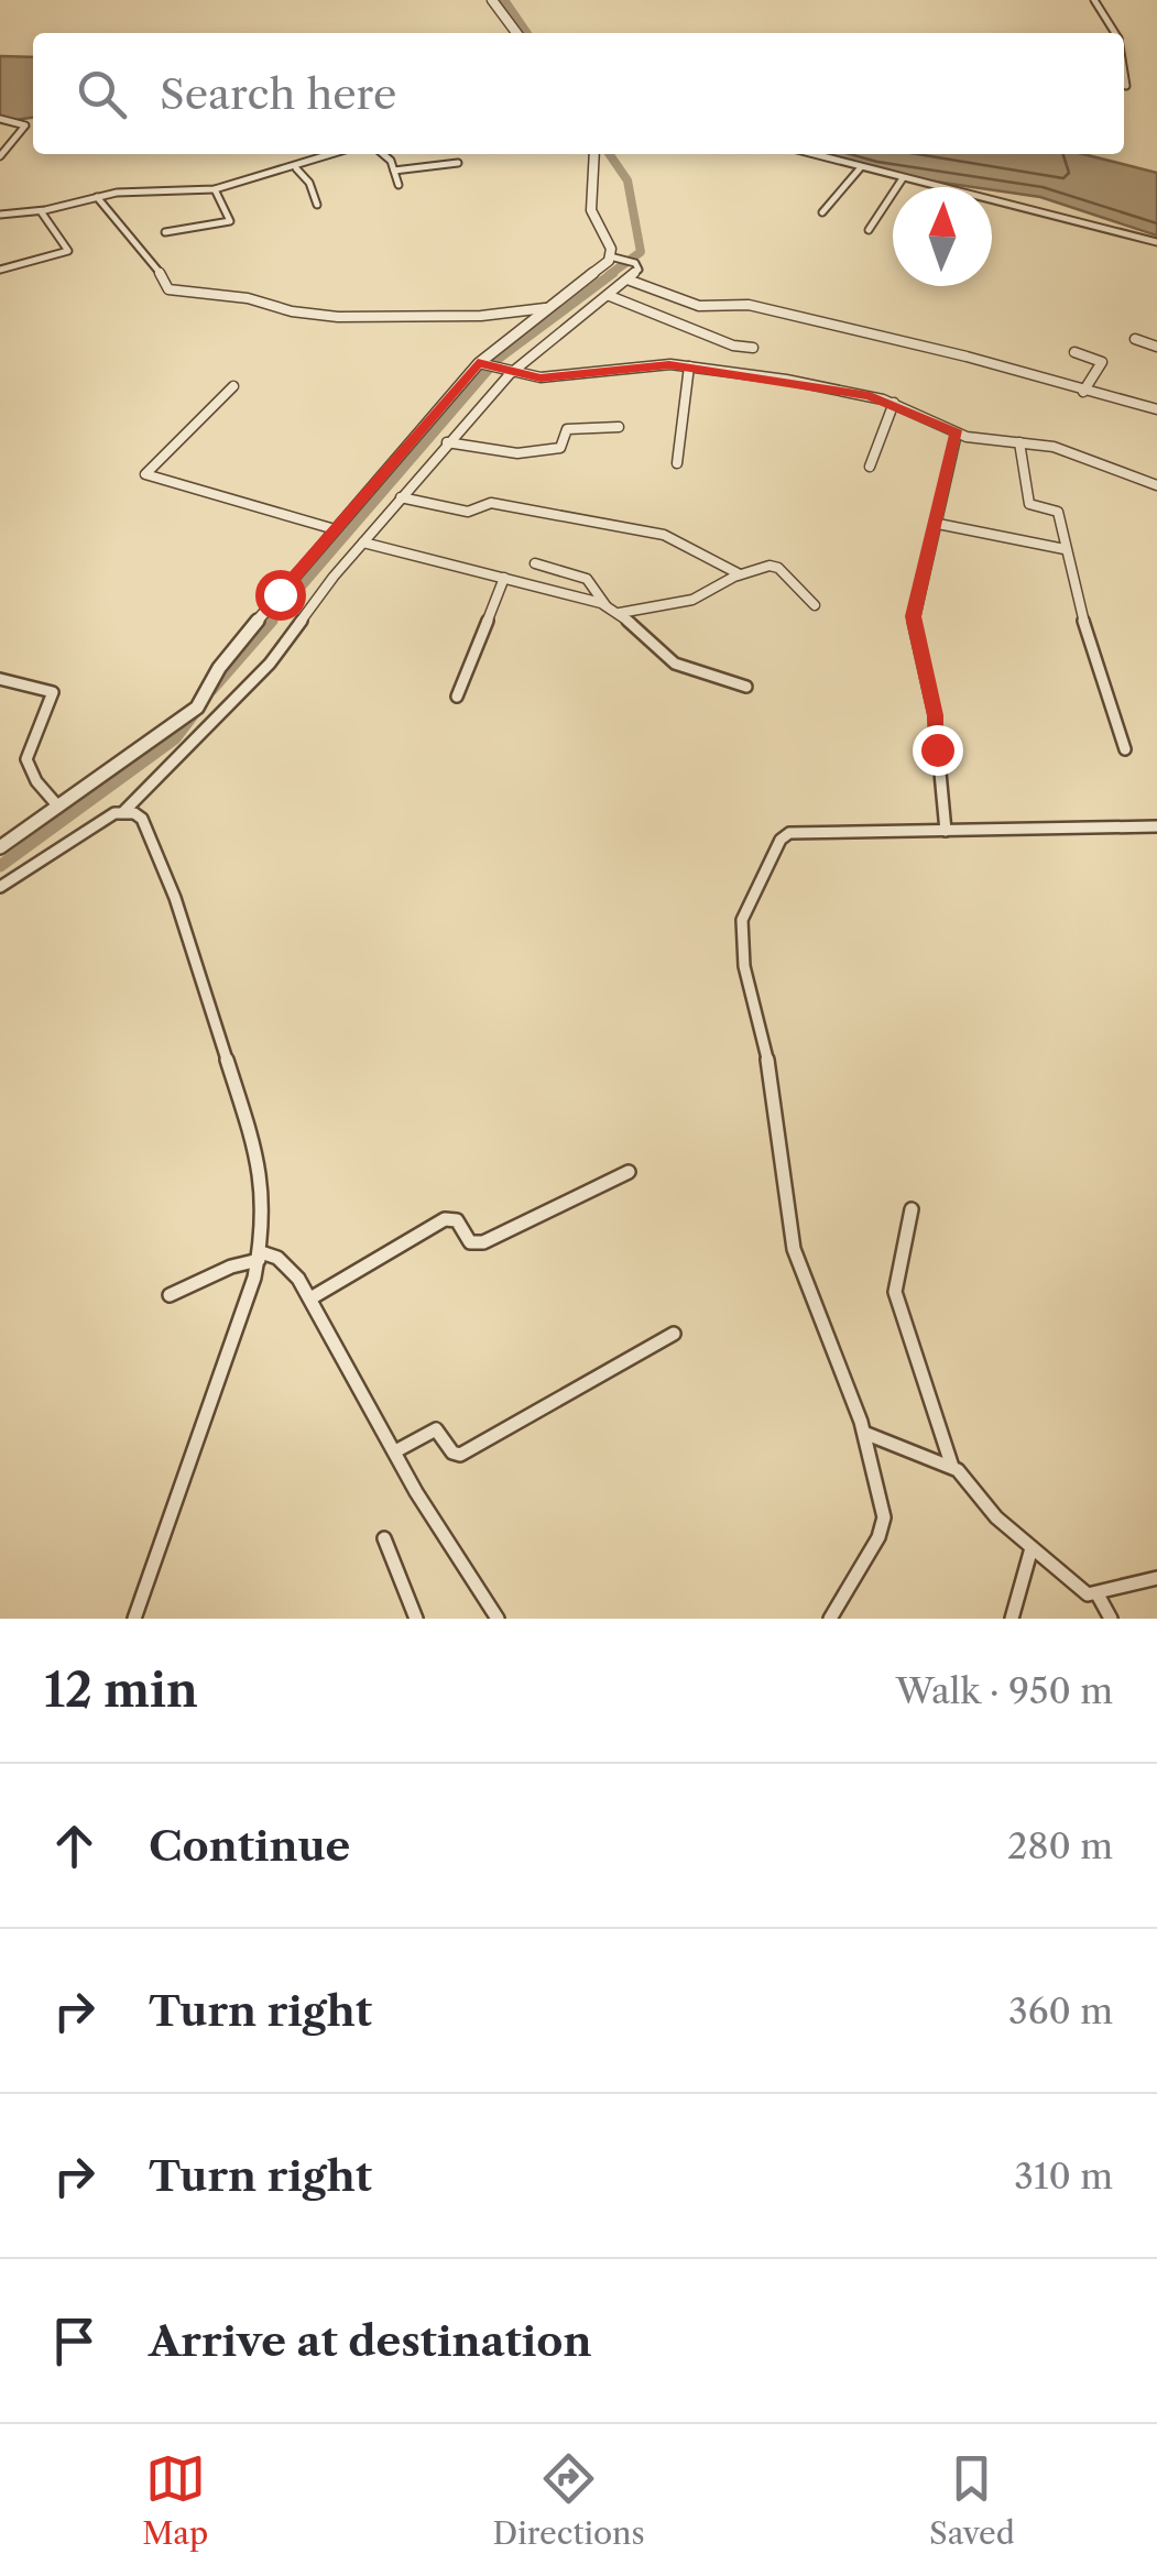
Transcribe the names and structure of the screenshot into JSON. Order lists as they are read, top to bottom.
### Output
{
  "north": "top",
  "page": {
    "search": "Search here",
    "heading": ["12 min", "Walk · 950 m"],
    "list": [
      ["Continue", "280 m"],
      ["Turn right", "360 m"],
      ["Turn right", "310 m"],
      "Arrive at destination"
    ],
    "nav": ["Map", "Directions", "Saved"]
  }
}
